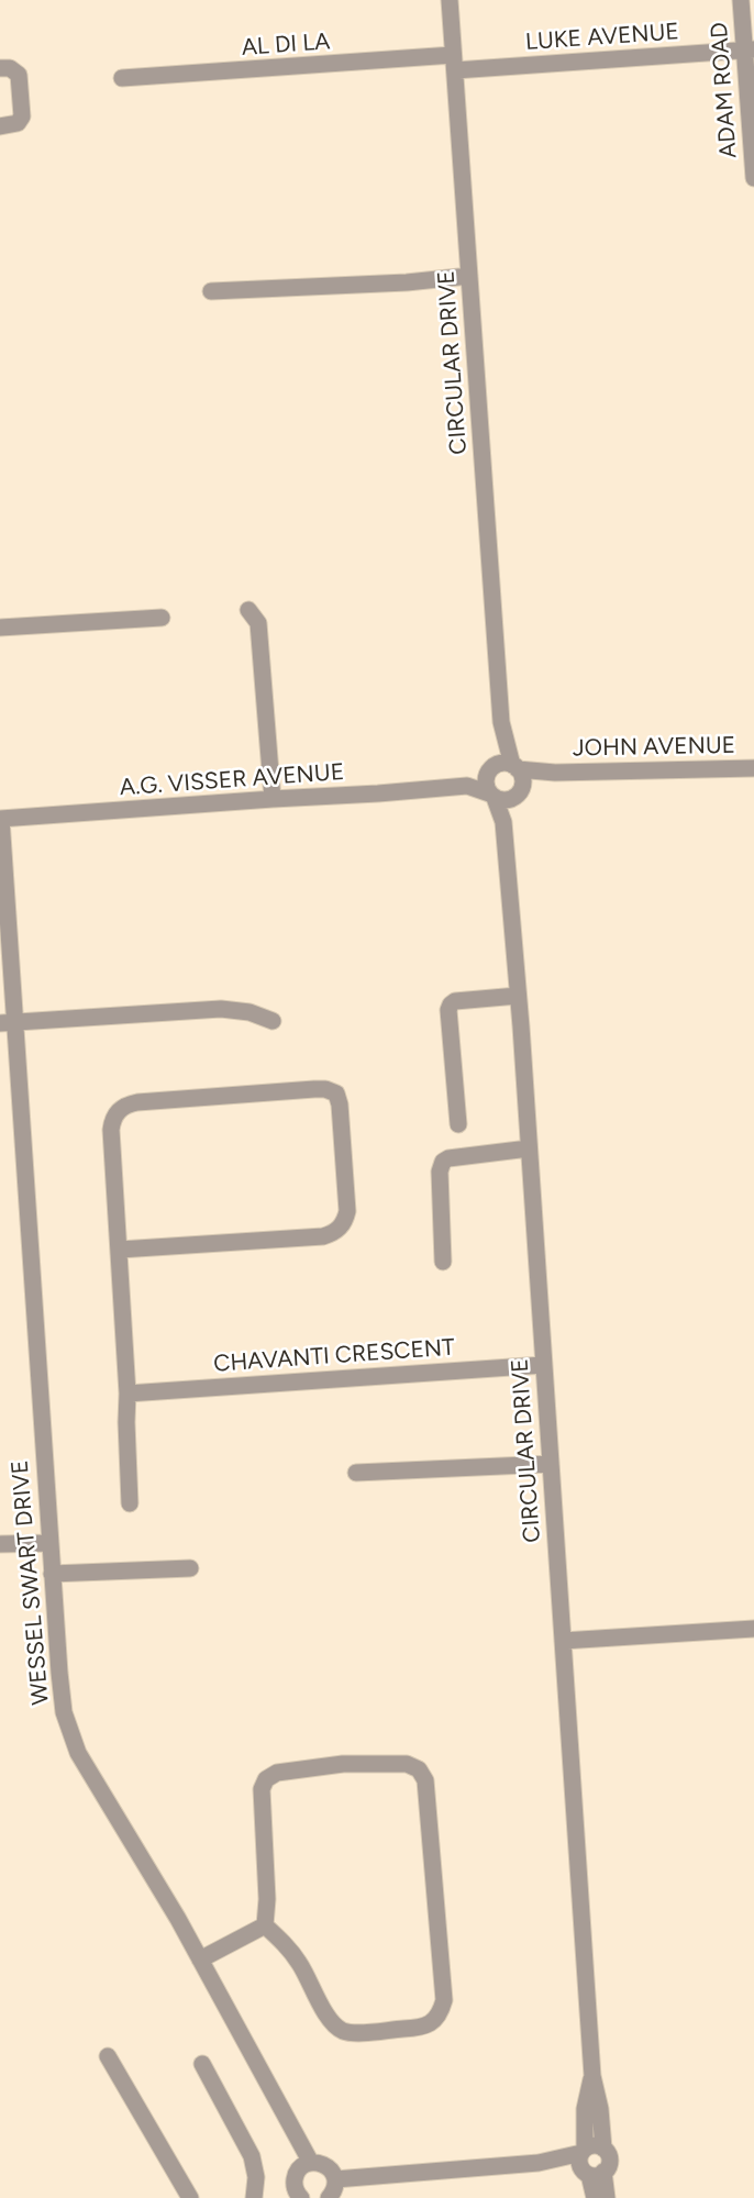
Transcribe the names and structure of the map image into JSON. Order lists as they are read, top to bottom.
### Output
{
  "streets": {
    "street": [
      "LUKE AVENUE",
      "AL DI LA",
      "ADAM ROAD",
      "CIRCULAR DRIVE",
      "JOHN AVENUE",
      "A.G. VISSER AVENUE",
      "CHAVANTI CRESCENT",
      "WESSEL SWART DRIVE"
    ]
  },
  "crossings": [
    ["LUKE AVENUE", "AL DI LA"],
    ["LUKE AVENUE", "ADAM ROAD"],
    ["LUKE AVENUE", "CIRCULAR DRIVE"],
    ["AL DI LA", "CIRCULAR DRIVE"],
    ["CIRCULAR DRIVE", "JOHN AVENUE"],
    ["CIRCULAR DRIVE", "A.G. VISSER AVENUE"],
    ["CIRCULAR DRIVE", "CHAVANTI CRESCENT"],
    ["JOHN AVENUE", "A.G. VISSER AVENUE"],
    ["A.G. VISSER AVENUE", "WESSEL SWART DRIVE"]
  ]
}
